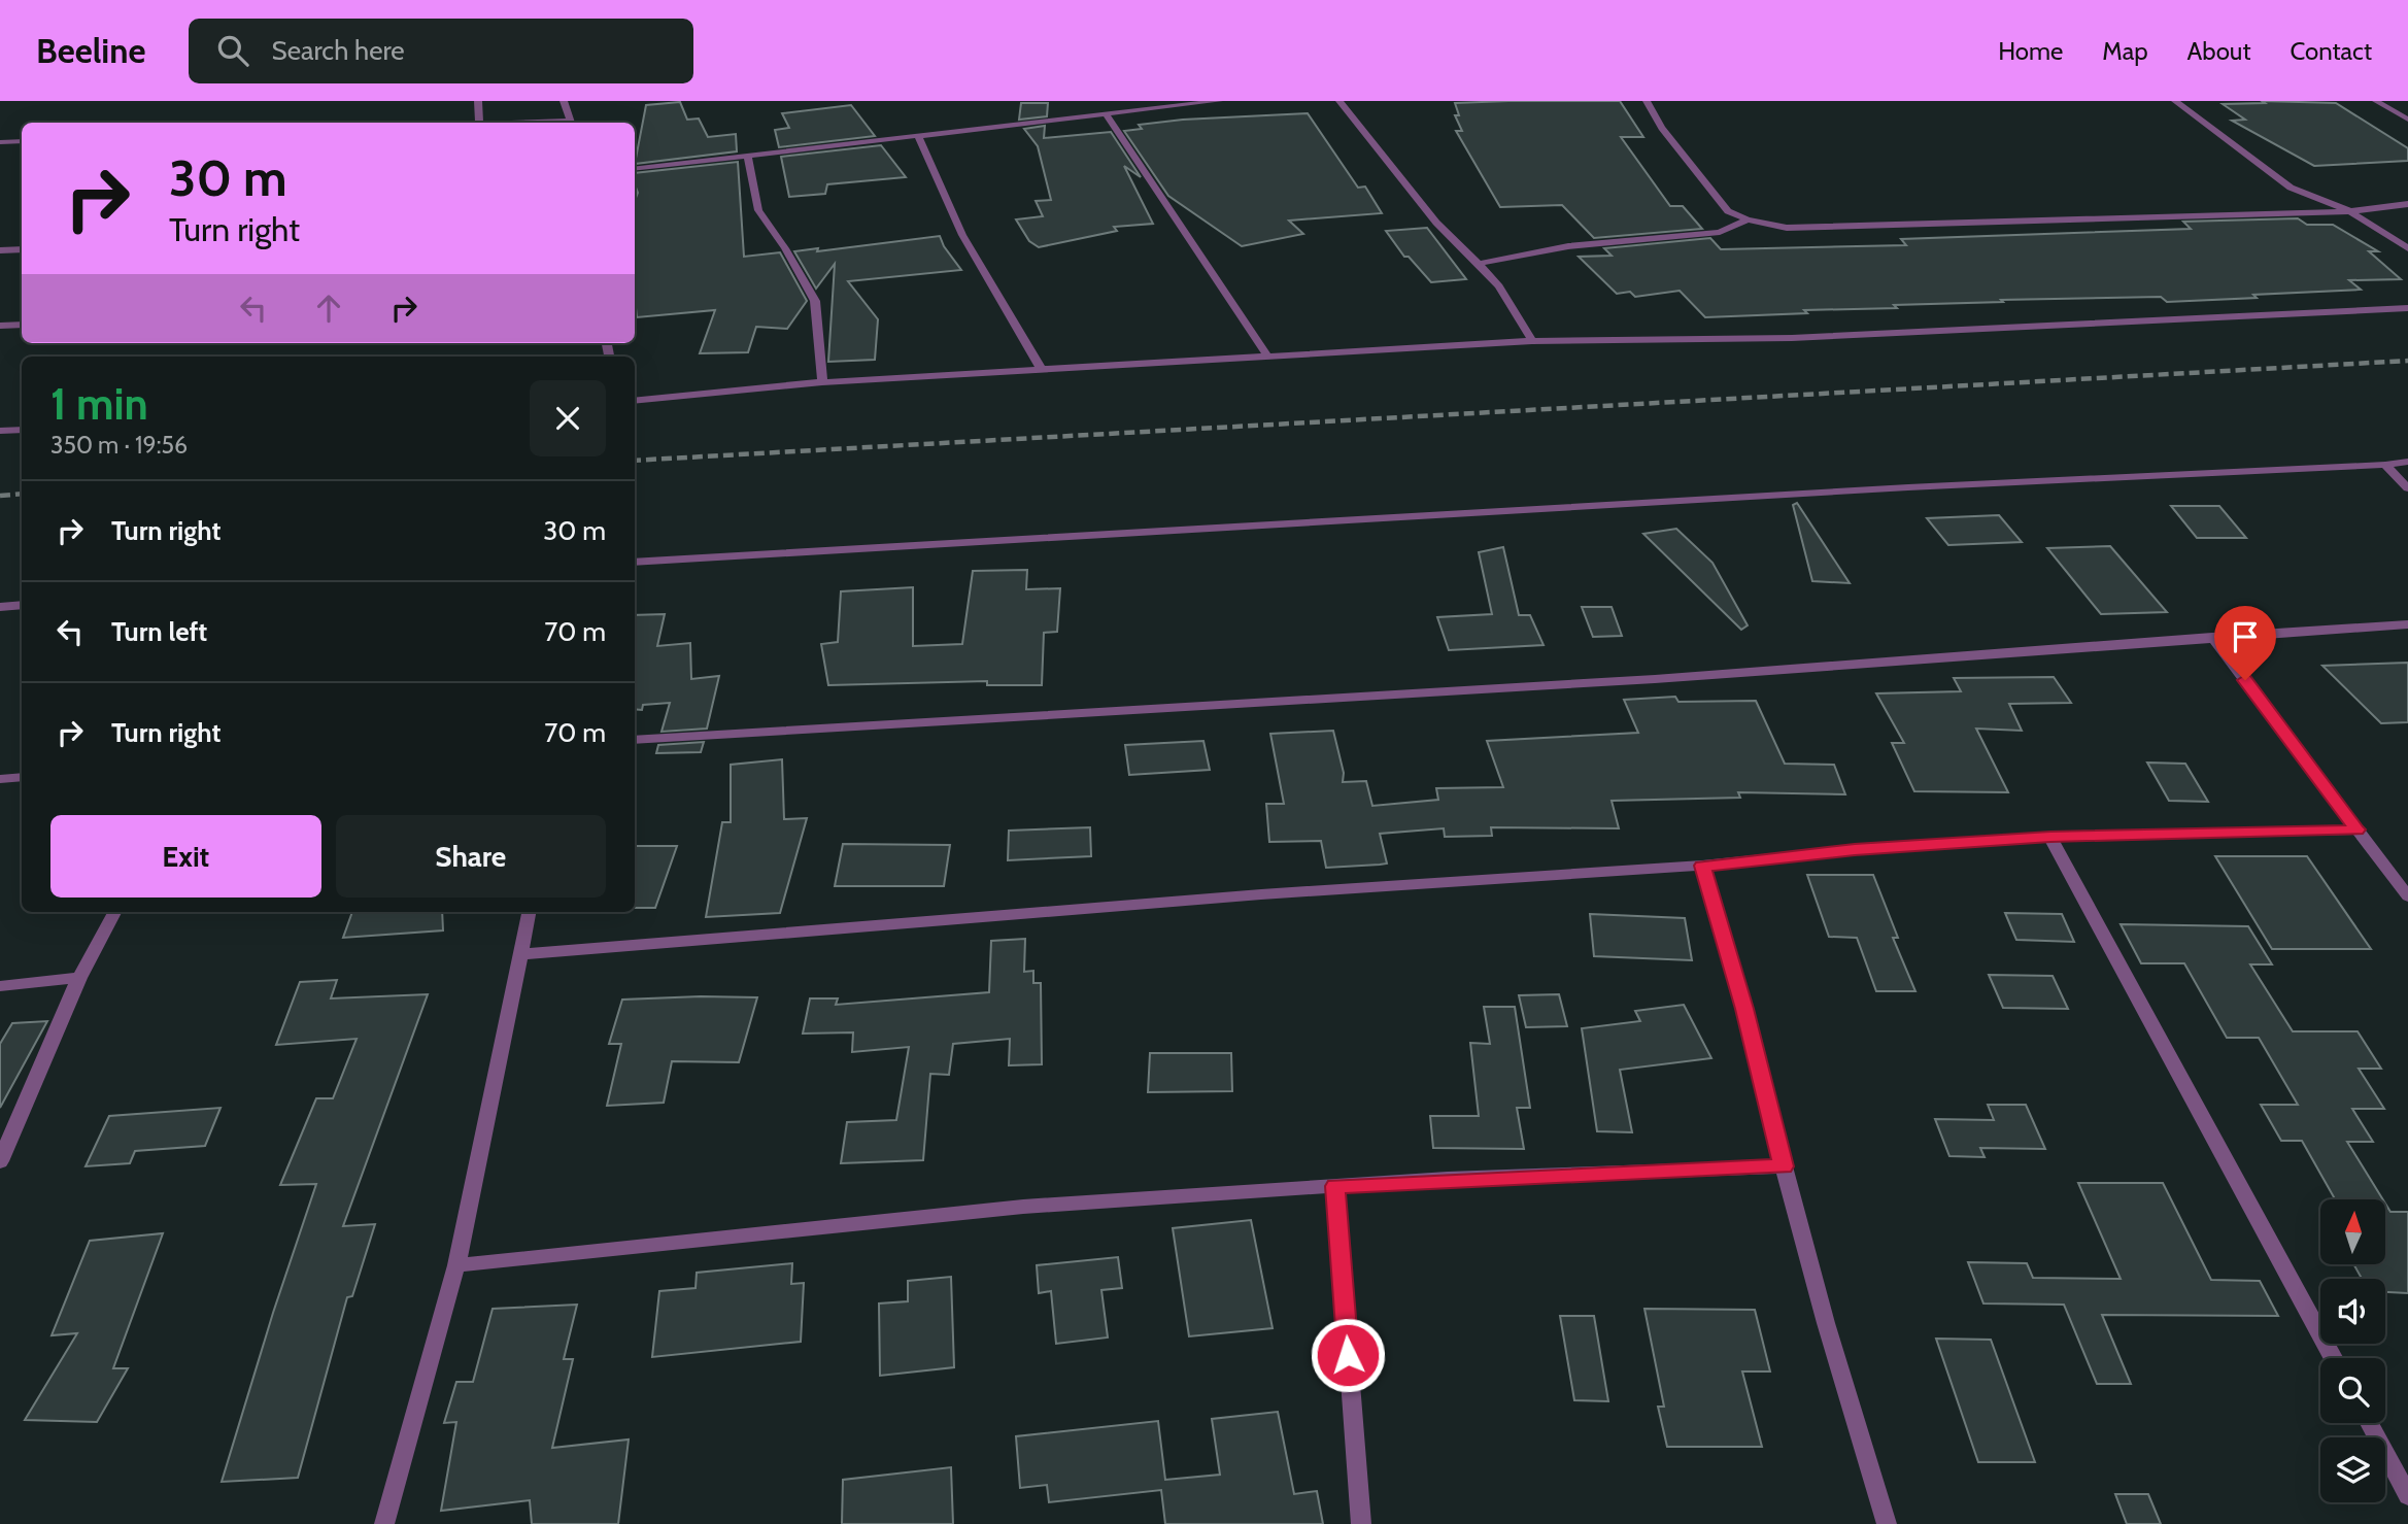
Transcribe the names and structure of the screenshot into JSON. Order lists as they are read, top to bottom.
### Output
{
  "north": "top",
  "page": {
    "header": "Beeline",
    "search": "Search here",
    "nav": [
      "Home",
      "Map",
      "About",
      "Contact"
    ],
    "turn": ["30 m", "Turn right"],
    "heading": ["1 min", "350 m · 19:56"],
    "list": [
      {
        "name": "Turn right",
        "value": "30 m"
      },
      {
        "name": "Turn left",
        "value": "70 m"
      },
      {
        "name": "Turn right",
        "value": "70 m"
      }
    ],
    "buttons": ["Exit", "Share"]
  }
}
